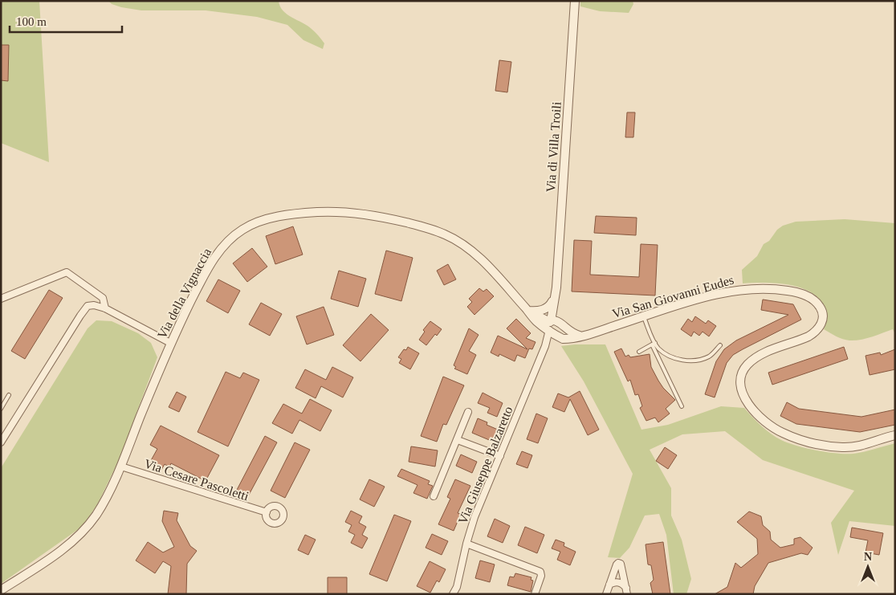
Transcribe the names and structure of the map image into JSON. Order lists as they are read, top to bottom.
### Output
{
  "streets": {
    "street": [
      "Via di Villa Troili",
      "Via della Vignaccia",
      "Via San Giovanni Eudes",
      "Via Giuseppe Balzaretto",
      "Via Cesare Pascoletti"
    ]
  },
  "crossings": [
    ["Via di Villa Troili", "Via della Vignaccia"],
    ["Via di Villa Troili", "Via San Giovanni Eudes"],
    ["Via di Villa Troili", "Via Giuseppe Balzaretto"],
    ["Via della Vignaccia", "Via San Giovanni Eudes"],
    ["Via della Vignaccia", "Via Giuseppe Balzaretto"],
    ["Via della Vignaccia", "Via Cesare Pascoletti"],
    ["Via San Giovanni Eudes", "Via Giuseppe Balzaretto"]
  ],
  "scale_bar": "100 m",
  "north": "top"
}
